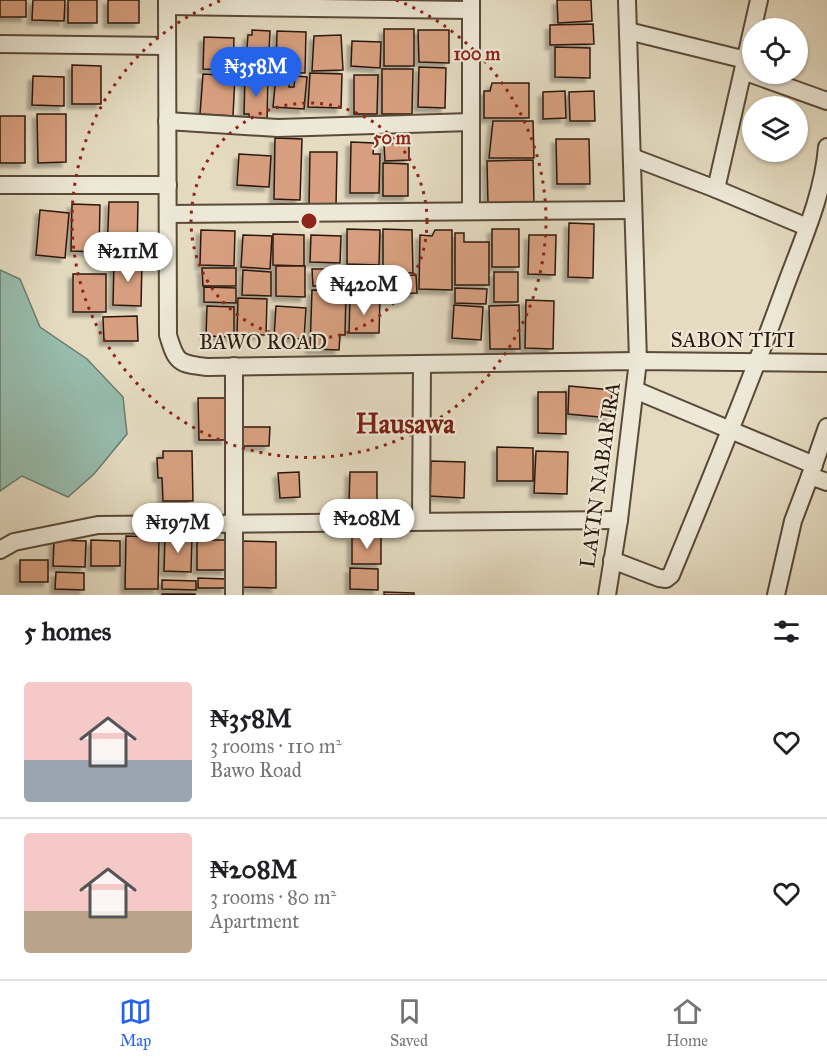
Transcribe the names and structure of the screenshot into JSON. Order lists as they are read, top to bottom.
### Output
{
  "streets": {
    "street": ["SABON TITI", "BAWO ROAD", "LAYIN NABARIRA"]
  },
  "crossings": [
    ["SABON TITI", "BAWO ROAD"],
    ["SABON TITI", "LAYIN NABARIRA"],
    ["BAWO ROAD", "LAYIN NABARIRA"]
  ],
  "districts": ["Hausawa"],
  "page": {
    "price": [
      "₦358M",
      "₦211M",
      "₦420M",
      "₦208M",
      "₦197M"
    ],
    "heading": "5 homes",
    "list": [
      {
        "name": "₦358M",
        "note": "3 rooms · 110 m² · Bawo Road"
      },
      {
        "name": "₦208M",
        "note": "3 rooms · 80 m² · Apartment"
      }
    ],
    "tabs": ["Map", "Saved", "Home"]
  },
  "rings": ["100 m", "50 m"]
}
